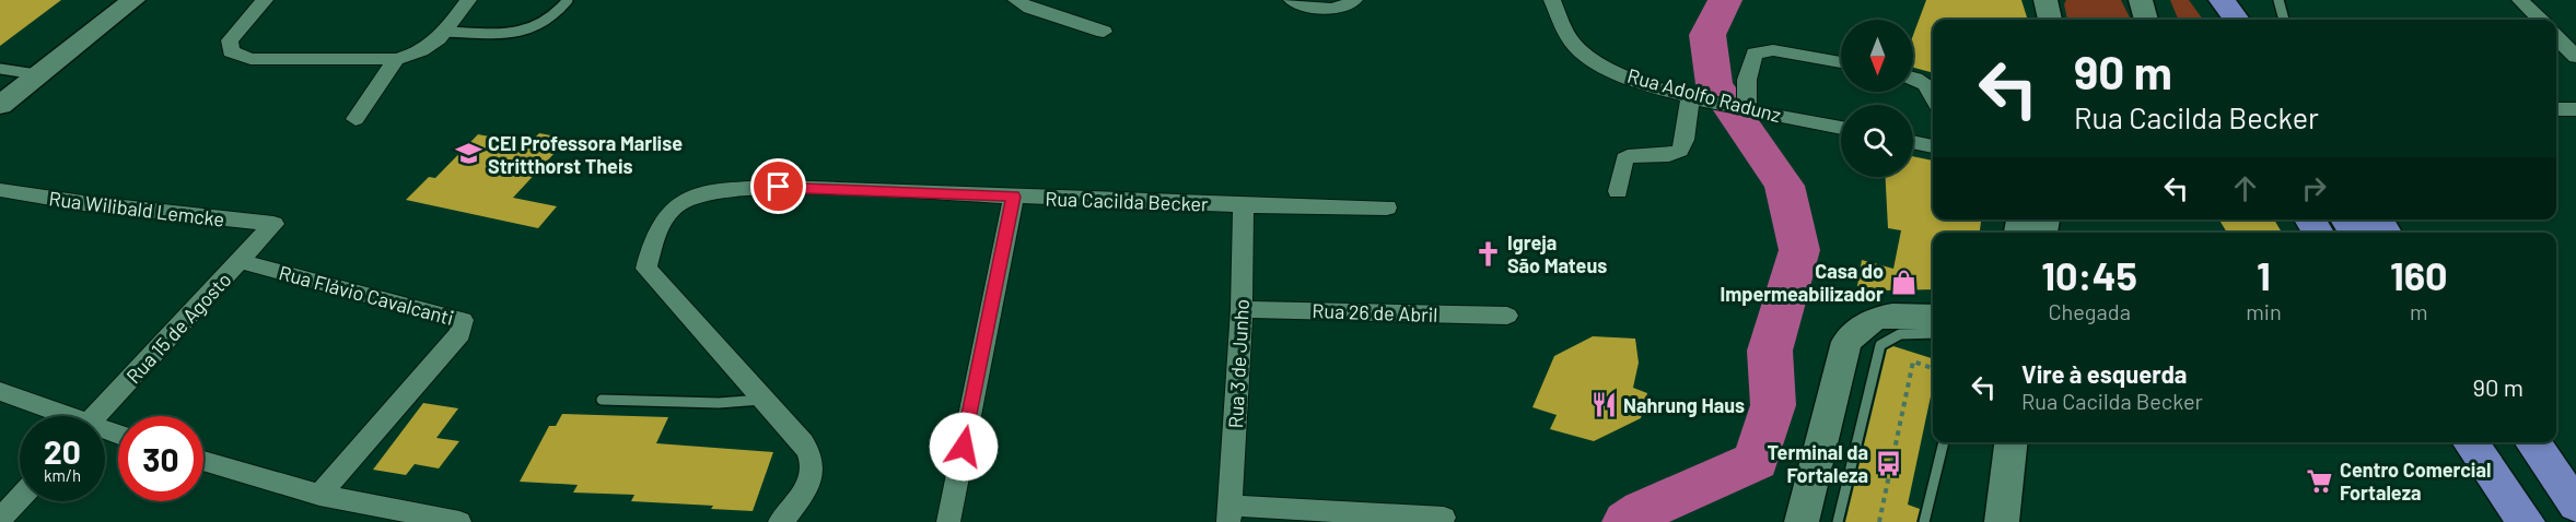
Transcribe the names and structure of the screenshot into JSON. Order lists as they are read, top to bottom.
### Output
{
  "streets": {
    "street": [
      "Rua Adolfo Radunz",
      "Rua Cacilda Becker",
      "Rua Wilibald Lemcke",
      "Rua Flávio Cavalcanti",
      "Rua 26 de Abril",
      "Rua 15 de Agosto",
      "Rua 3 de Junho"
    ]
  },
  "crossings": [
    ["Rua Cacilda Becker", "Rua 3 de Junho"],
    ["Rua Wilibald Lemcke", "Rua 15 de Agosto"],
    ["Rua Flávio Cavalcanti", "Rua 15 de Agosto"],
    ["Rua 26 de Abril", "Rua 3 de Junho"]
  ],
  "places": {
    "school or university": ["CEI Professora Marlise Stritthorst Theis"],
    "church": ["Igreja São Mateus"],
    "shop": ["Casa do Impermeabilizador"],
    "restaurant": ["Nahrung Haus"],
    "bus stop": ["Terminal da Fortaleza"],
    "supermarket": ["Centro Comercial Fortaleza"]
  },
  "north": "bottom",
  "page": {
    "turn": ["90 m", "Rua Cacilda Becker"],
    "eta": [
      "10:45",
      "Chegada",
      "1",
      "min",
      "160",
      "m"
    ],
    "list": [
      {
        "name": "Vire à esquerda",
        "note": "Rua Cacilda Becker",
        "value": "90 m"
      }
    ],
    "speed": "20 km/h",
    "limit": "30"
  }
}
